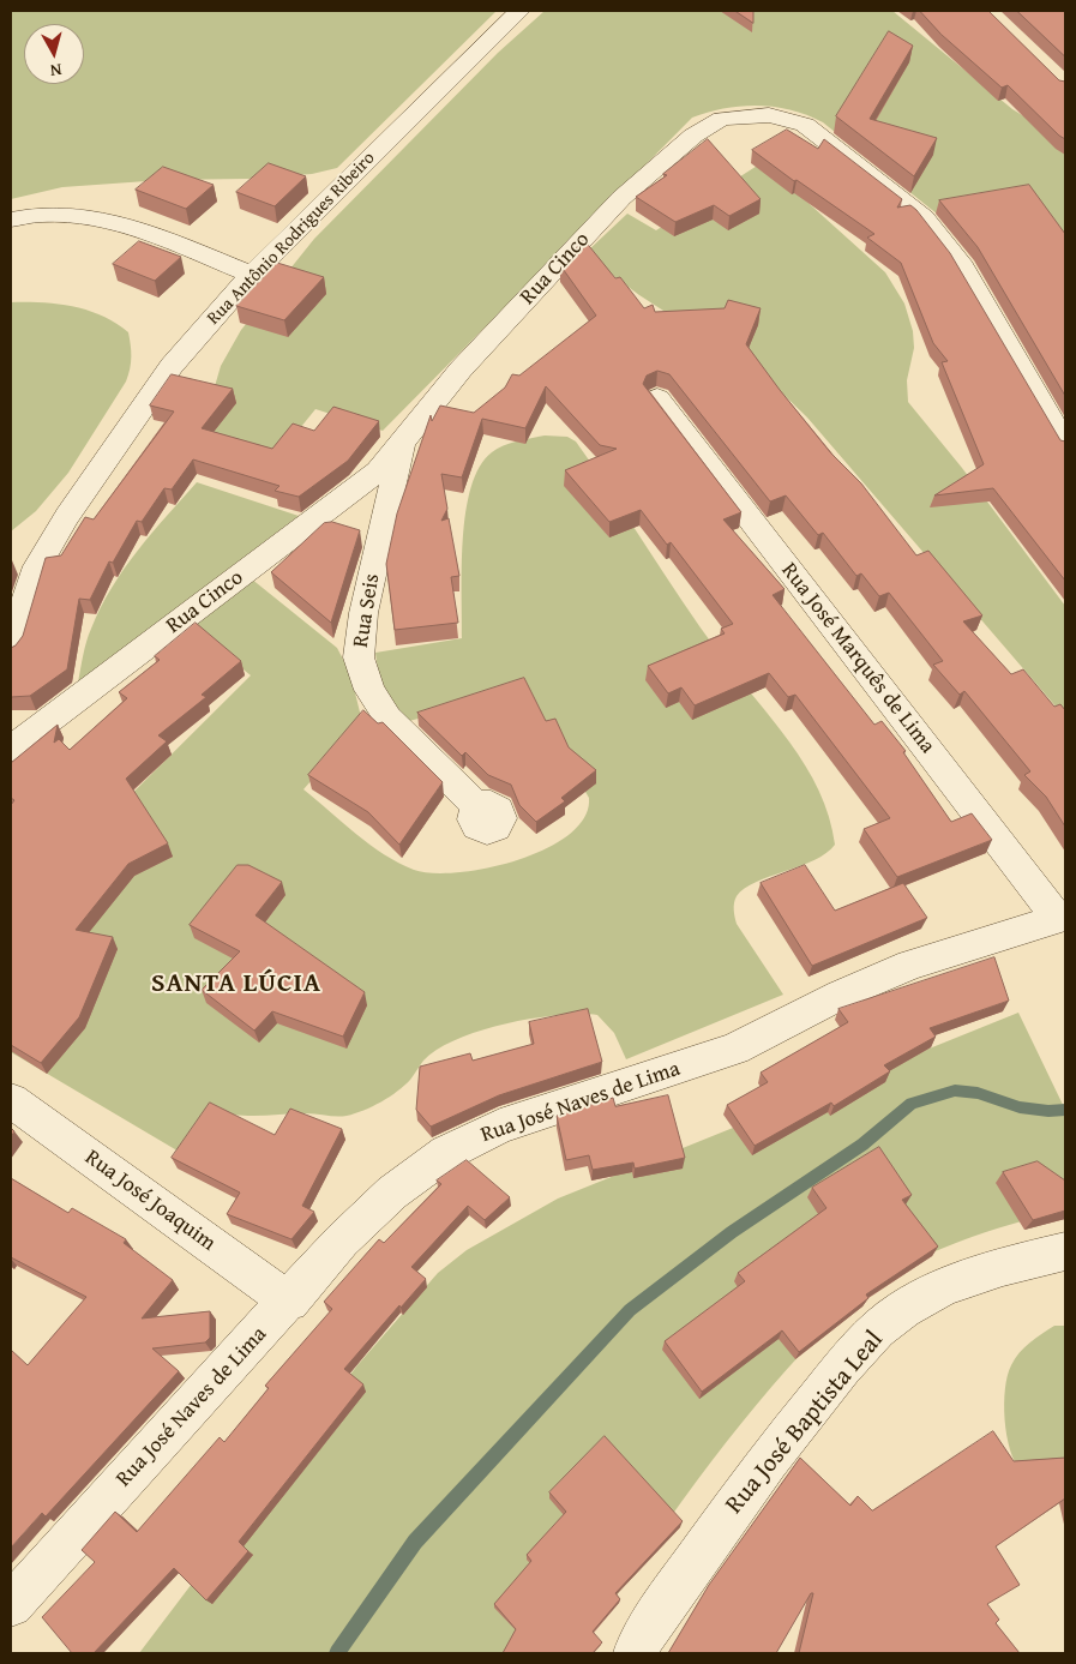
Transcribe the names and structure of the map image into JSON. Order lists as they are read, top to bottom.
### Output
{
  "streets": {
    "street": [
      "Rua Antônio Rodrigues Ribeiro",
      "Rua Cinco",
      "Rua Seis",
      "Rua José Marquês de Lima",
      "Rua José Naves de Lima",
      "Rua José Joaquim",
      "Rua José Baptista Leal"
    ]
  },
  "crossings": [
    ["Rua Cinco", "Rua Seis"],
    ["Rua José Marquês de Lima", "Rua José Naves de Lima"],
    ["Rua José Naves de Lima", "Rua José Joaquim"]
  ],
  "districts": ["SANTA LÚCIA"],
  "north": "bottom"
}
